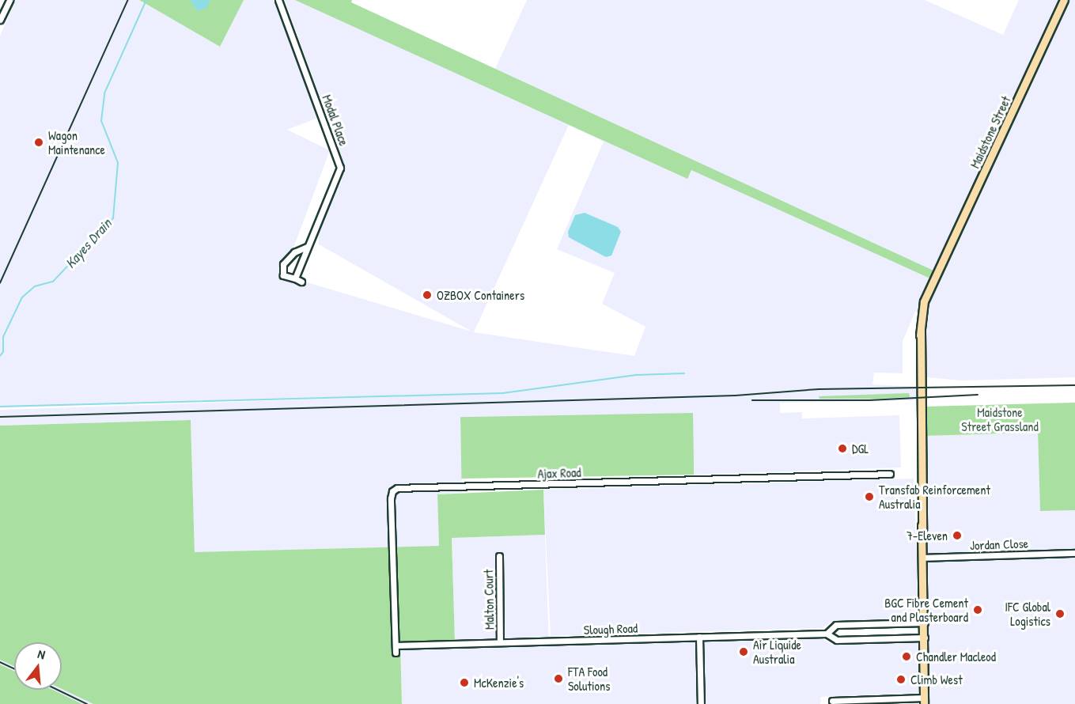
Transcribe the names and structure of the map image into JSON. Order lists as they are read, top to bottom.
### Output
{
  "streets": {
    "main road": ["Maidstone Street"],
    "street": [
      "Modal Place",
      "Ajax Road",
      "Jordan Close",
      "Malton Court",
      "Slough Road"
    ]
  },
  "crossings": [
    ["Maidstone Street", "Jordan Close"],
    ["Maidstone Street", "Slough Road"],
    ["Ajax Road", "Slough Road"],
    ["Malton Court", "Slough Road"]
  ],
  "water": ["Kayes Drain"],
  "parks": ["Maidstone Street Grassland"],
  "places": [
    "Wagon Maintenance",
    "OZBOX Containers",
    "DGL",
    "Transfab Reinforcement Australia",
    "7-Eleven",
    "BGC Fibre Cement and Plasterboard",
    "IFC Global Logistics",
    "Air Liquide Australia",
    "Chandler Macleod",
    "FTA Food Solutions",
    "Climb West",
    "McKenzie's"
  ],
  "north": "top"
}
